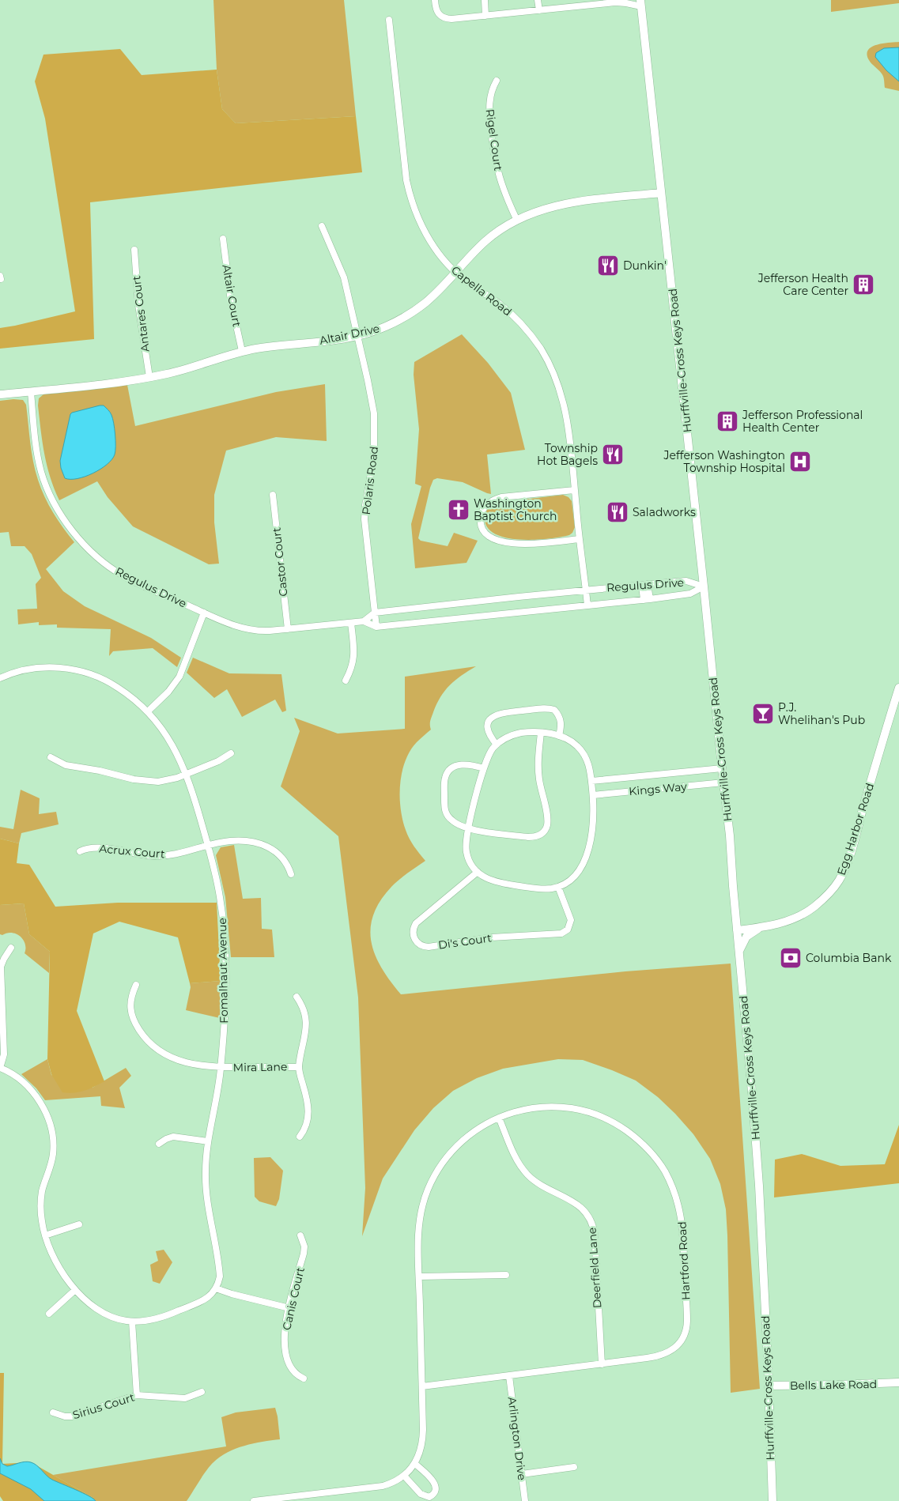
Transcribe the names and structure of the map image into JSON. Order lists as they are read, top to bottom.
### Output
{
  "streets": {
    "main road": [
      "Altair Drive",
      "Hurffville-Cross Keys Road",
      "Egg Harbor Road",
      "Bells Lake Road"
    ],
    "street": [
      "Rigel Court",
      "Capella Road",
      "Altair Court",
      "Antares Court",
      "Polaris Road",
      "Castor Court",
      "Regulus Drive",
      "Kings Way",
      "Acrux Court",
      "Di's Court",
      "Fomalhaut Avenue",
      "Mira Lane",
      "Hartford Road",
      "Deerfield Lane",
      "Canis Court",
      "Sirius Court",
      "Arlington Drive"
    ]
  },
  "crossings": [
    ["Rigel Court", "Altair Drive"],
    ["Capella Road", "Altair Drive"],
    ["Capella Road", "Regulus Drive"],
    ["Altair Court", "Altair Drive"],
    ["Antares Court", "Altair Drive"],
    ["Altair Drive", "Hurffville-Cross Keys Road"],
    ["Altair Drive", "Polaris Road"],
    ["Altair Drive", "Regulus Drive"],
    ["Hurffville-Cross Keys Road", "Regulus Drive"],
    ["Hurffville-Cross Keys Road", "Kings Way"],
    ["Hurffville-Cross Keys Road", "Egg Harbor Road"],
    ["Hurffville-Cross Keys Road", "Bells Lake Road"],
    ["Polaris Road", "Regulus Drive"],
    ["Castor Court", "Regulus Drive"],
    ["Acrux Court", "Fomalhaut Avenue"],
    ["Fomalhaut Avenue", "Mira Lane"],
    ["Hartford Road", "Deerfield Lane"],
    ["Hartford Road", "Arlington Drive"]
  ],
  "places": {
    "restaurant": ["Dunkin'", "Township Hot Bagels", "Saladworks"],
    "building": ["Jefferson Health Care Center", "Jefferson Professional Health Center"],
    "hospital": ["Jefferson Washington Township Hospital"],
    "church": ["Washington Baptist Church"],
    "bar": ["P.J. Whelihan's Pub"],
    "bank": ["Columbia Bank"]
  }
}
